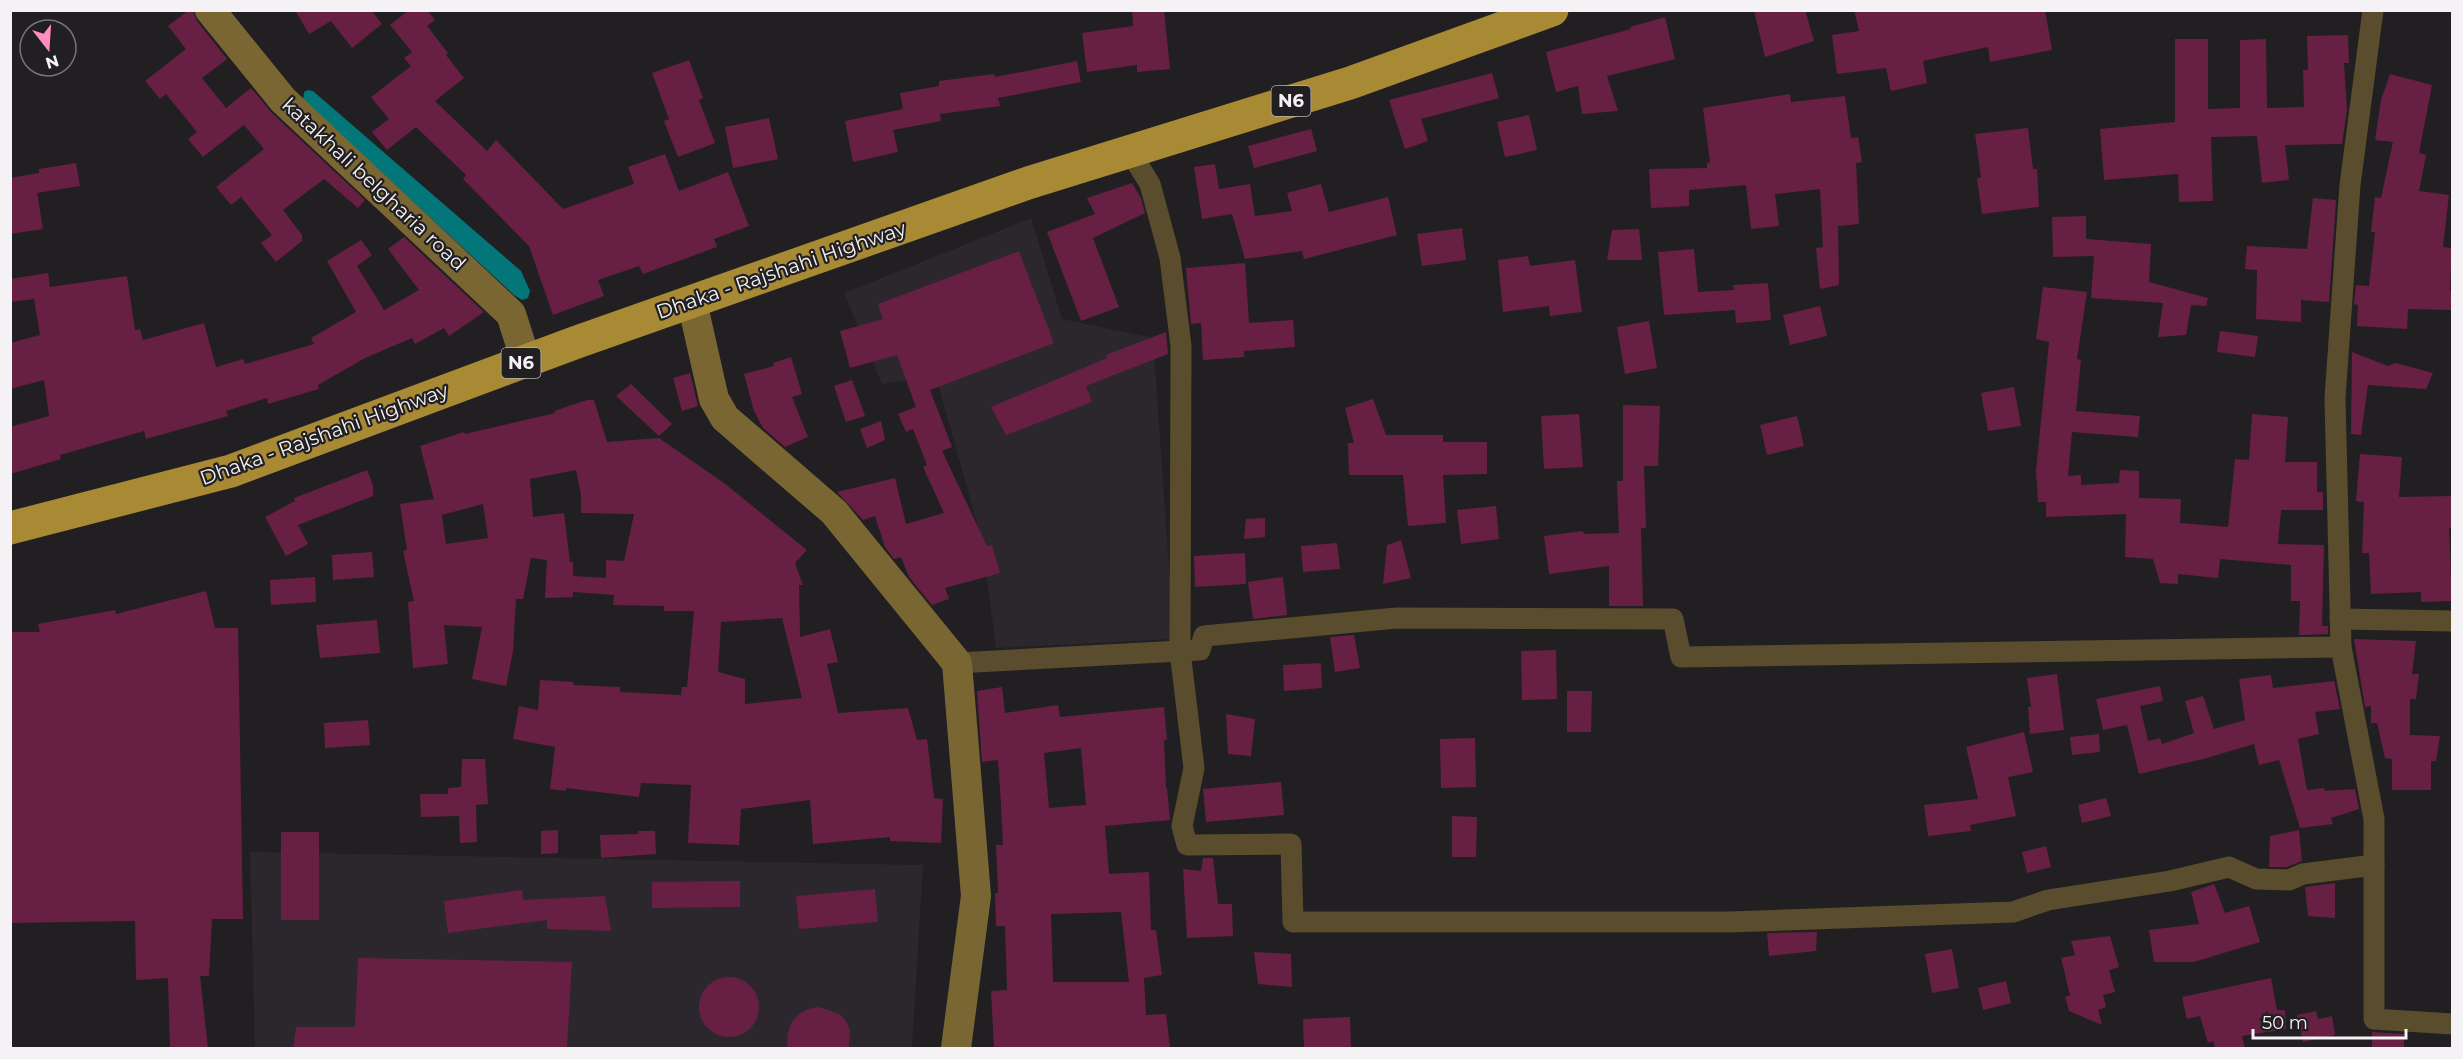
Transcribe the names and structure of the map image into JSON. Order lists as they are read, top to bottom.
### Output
{
  "streets": {
    "highway": ["N6", "Dhaka - Rajshahi Highway"],
    "street": ["katakhali belgharia road"]
  },
  "crossings": [
    ["katakhali belgharia road", "Dhaka - Rajshahi Highway"]
  ],
  "scale_bar": "50 m",
  "north": "bottom"
}
